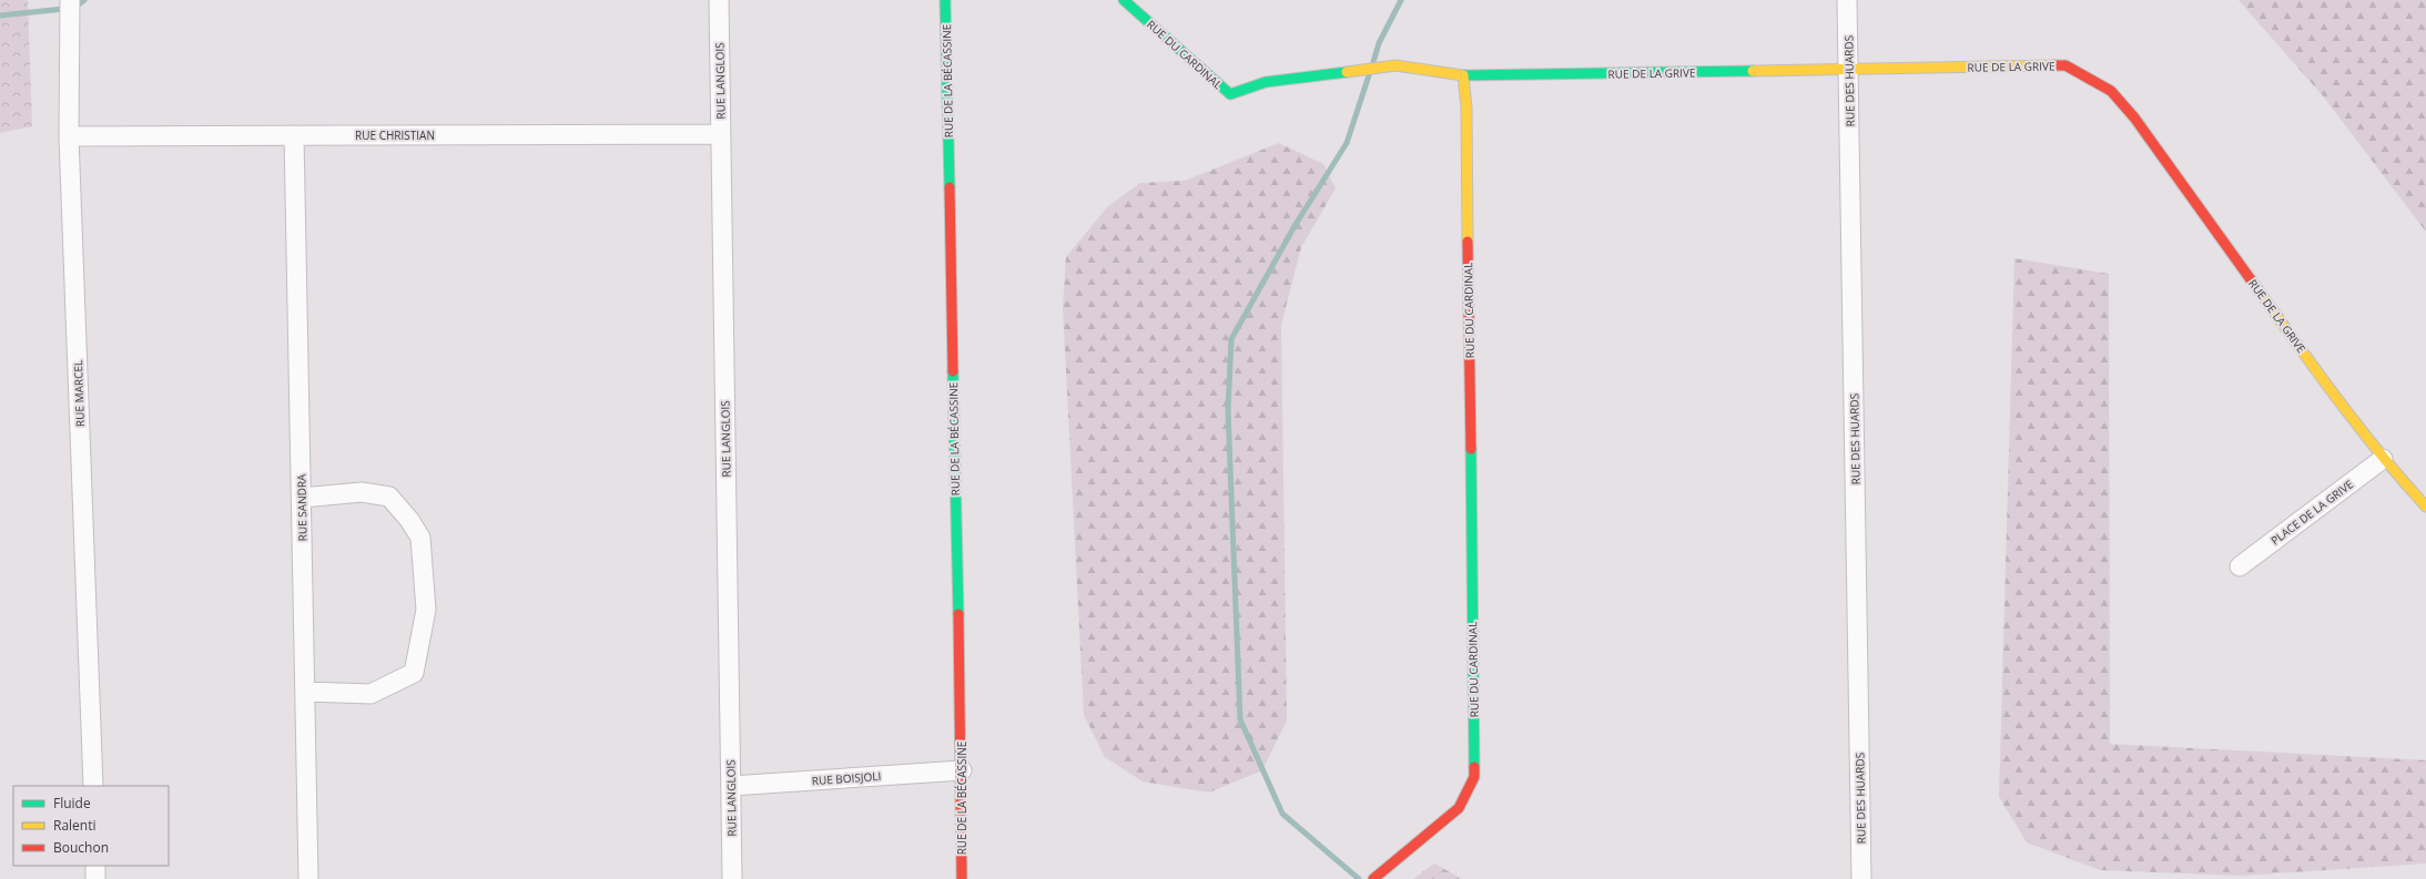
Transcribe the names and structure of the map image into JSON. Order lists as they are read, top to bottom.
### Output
{
  "streets": {
    "street": [
      "RUE DU CARDINAL",
      "RUE DE LA GRIVE",
      "RUE LANGLOIS",
      "RUE DE LA BÉCASSINE",
      "RUE DES HUARDS",
      "RUE CHRISTIAN",
      "RUE MARCEL",
      "RUE SANDRA",
      "PLACE DE LA GRIVE",
      "RUE BOISJOLI"
    ]
  },
  "crossings": [
    ["RUE DU CARDINAL", "RUE DE LA GRIVE"],
    ["RUE DE LA GRIVE", "RUE DES HUARDS"],
    ["RUE DE LA GRIVE", "PLACE DE LA GRIVE"],
    ["RUE LANGLOIS", "RUE CHRISTIAN"],
    ["RUE LANGLOIS", "RUE BOISJOLI"],
    ["RUE DE LA BÉCASSINE", "RUE BOISJOLI"],
    ["RUE CHRISTIAN", "RUE MARCEL"],
    ["RUE CHRISTIAN", "RUE SANDRA"]
  ],
  "legend": ["Fluide", "Ralenti", "Bouchon"]
}
